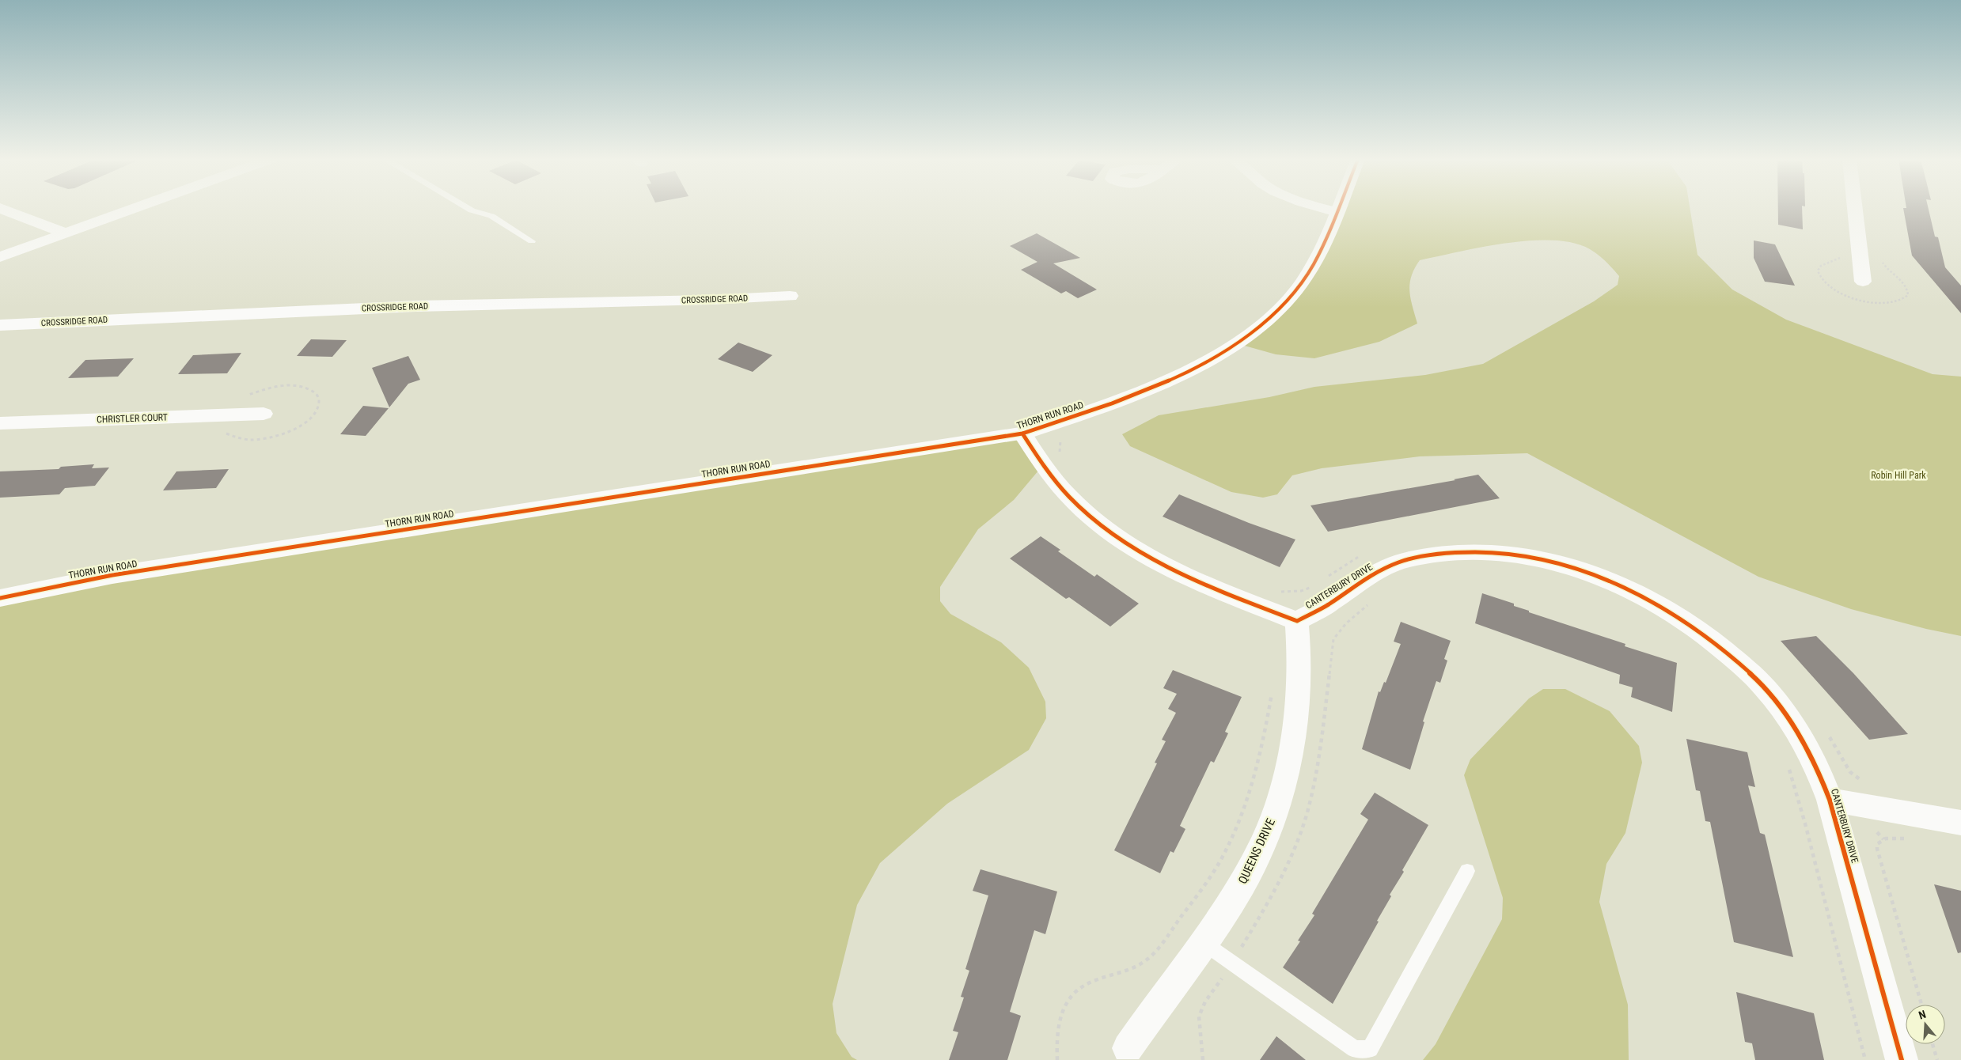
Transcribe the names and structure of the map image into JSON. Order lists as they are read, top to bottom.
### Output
{
  "streets": {
    "street": [
      "CROSSRIDGE ROAD",
      "THORN RUN ROAD",
      "CHRISTLER COURT",
      "CANTERBURY DRIVE",
      "QUEENS DRIVE"
    ]
  },
  "crossings": [
    ["CANTERBURY DRIVE", "QUEENS DRIVE"]
  ],
  "parks": ["Robin Hill Park"],
  "north": "top"
}
